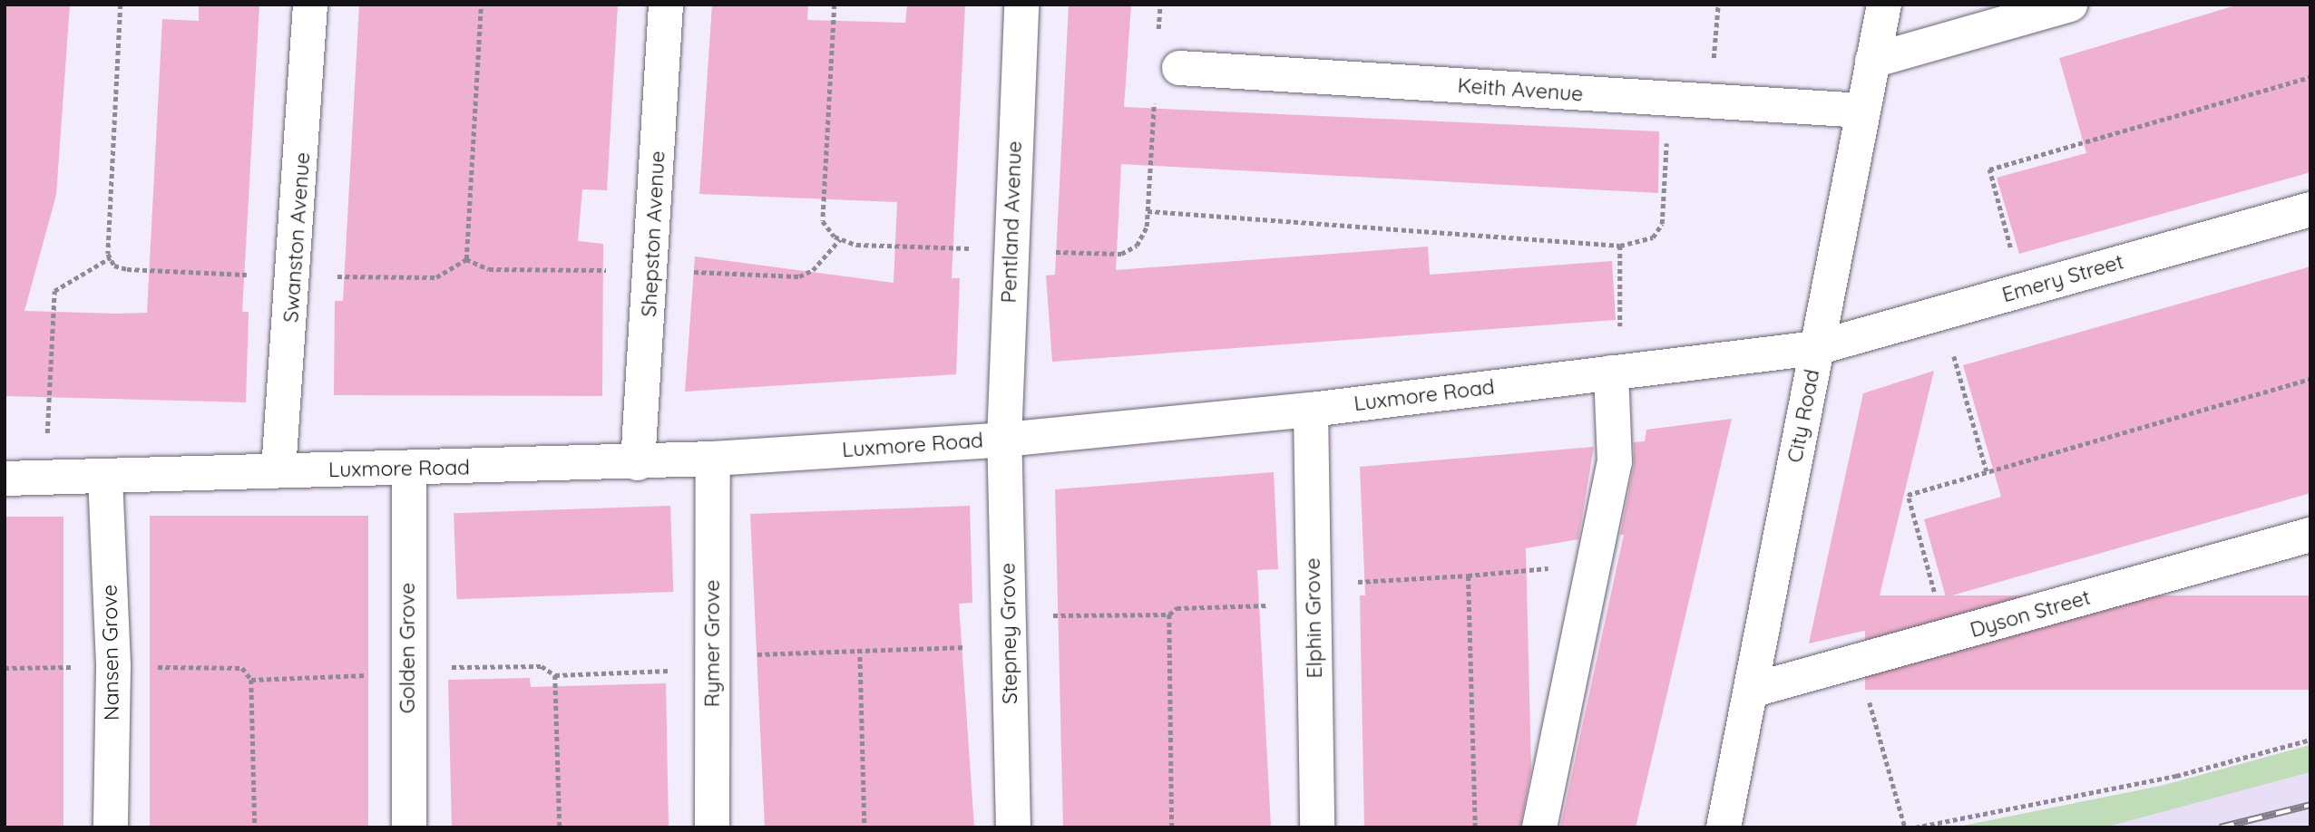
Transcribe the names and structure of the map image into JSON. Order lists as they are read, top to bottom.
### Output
{
  "streets": {
    "street": [
      "Keith Avenue",
      "Pentland Avenue",
      "Shepston Avenue",
      "Swanston Avenue",
      "Emery Street",
      "Luxmore Road",
      "City Road",
      "Dyson Street",
      "Elphin Grove",
      "Stepney Grove",
      "Rymer Grove",
      "Golden Grove",
      "Nansen Grove"
    ]
  },
  "crossings": [
    ["Keith Avenue", "City Road"],
    ["Pentland Avenue", "Luxmore Road"],
    ["Pentland Avenue", "Stepney Grove"],
    ["Shepston Avenue", "Luxmore Road"],
    ["Swanston Avenue", "Luxmore Road"],
    ["Emery Street", "Luxmore Road"],
    ["Emery Street", "City Road"],
    ["Luxmore Road", "City Road"],
    ["Luxmore Road", "Elphin Grove"],
    ["Luxmore Road", "Stepney Grove"],
    ["Luxmore Road", "Rymer Grove"],
    ["Luxmore Road", "Golden Grove"],
    ["Luxmore Road", "Nansen Grove"],
    ["City Road", "Dyson Street"]
  ]
}
